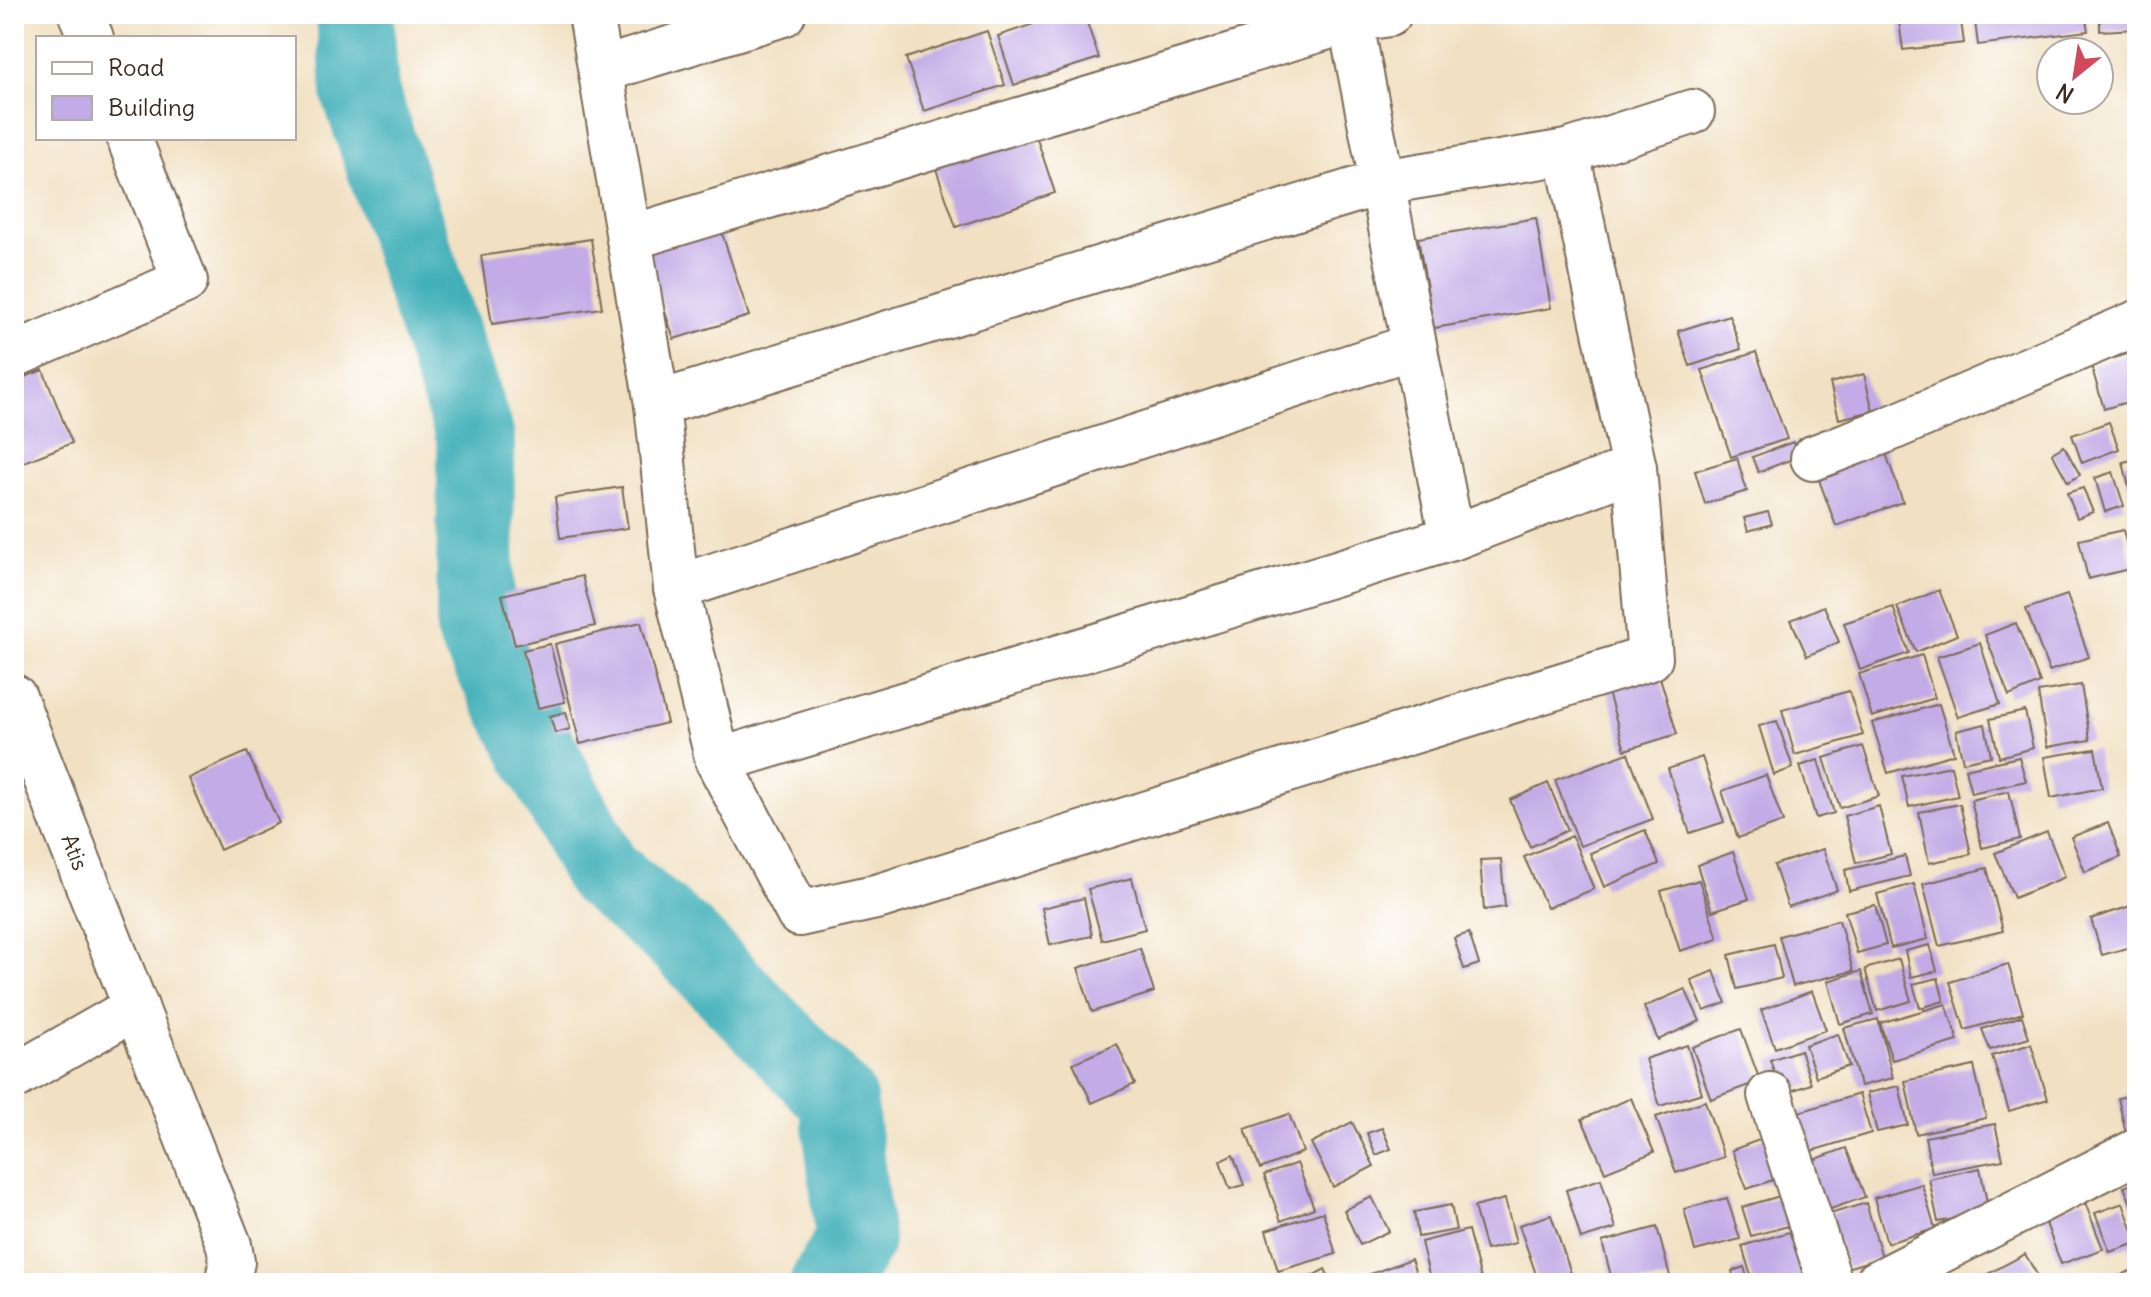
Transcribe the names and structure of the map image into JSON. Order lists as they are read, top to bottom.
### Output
{
  "streets": {
    "street": ["Atis"]
  },
  "legend": ["Road", "Building"],
  "north": "bottom left"
}
